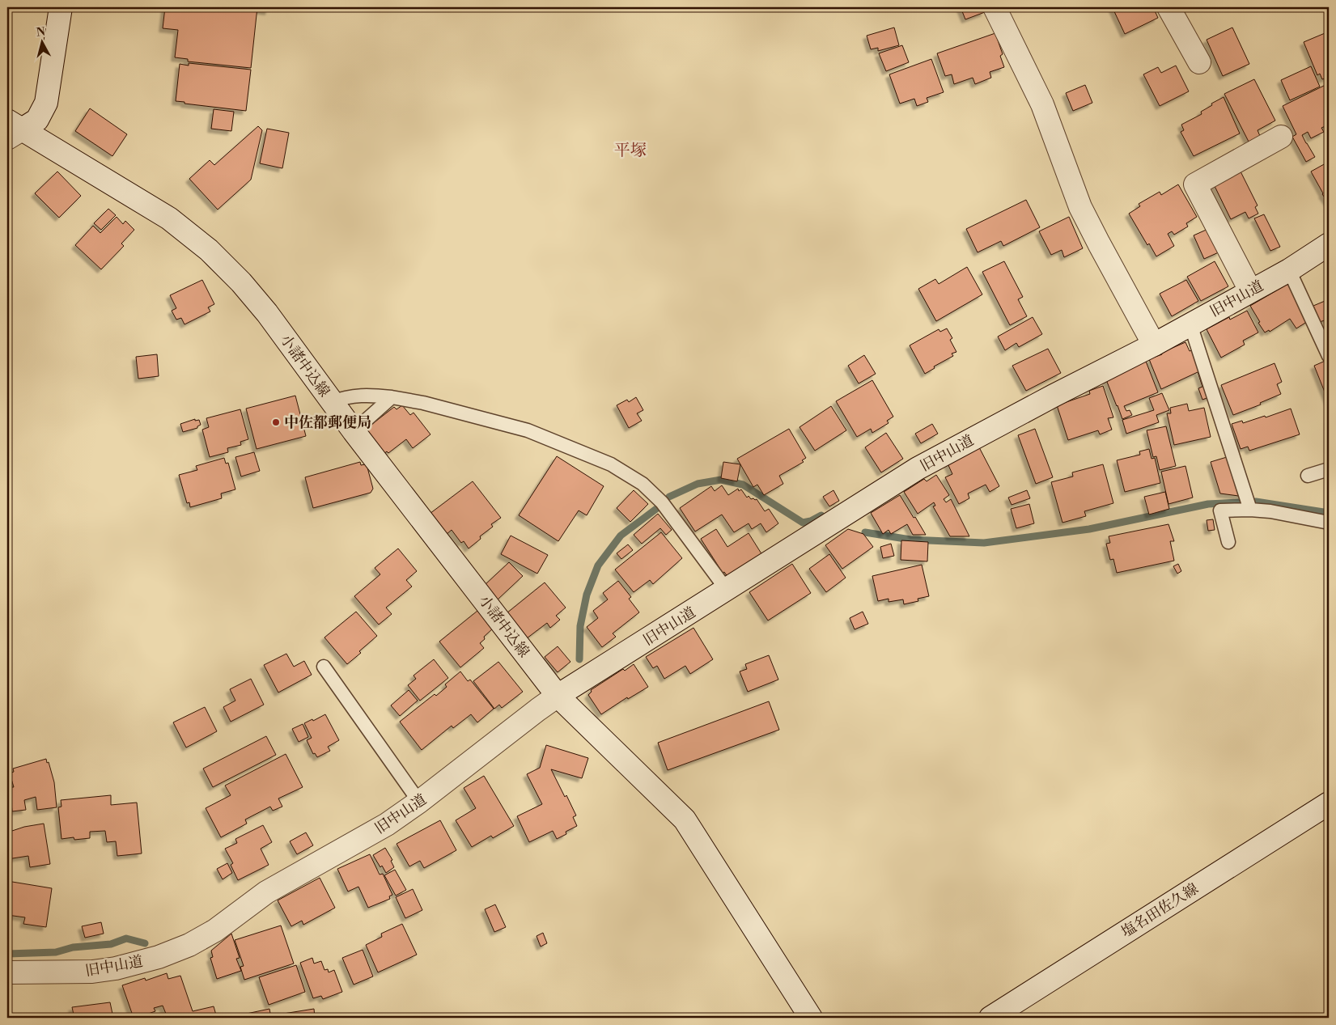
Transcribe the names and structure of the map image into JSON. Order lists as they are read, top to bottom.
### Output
{
  "streets": {
    "main road": ["旧中山道", "小諸中込線", "塩名田佐久線"]
  },
  "crossings": [
    ["旧中山道", "小諸中込線"]
  ],
  "districts": ["平塚"],
  "places": ["中佐都郵便局"],
  "north": "top"
}
